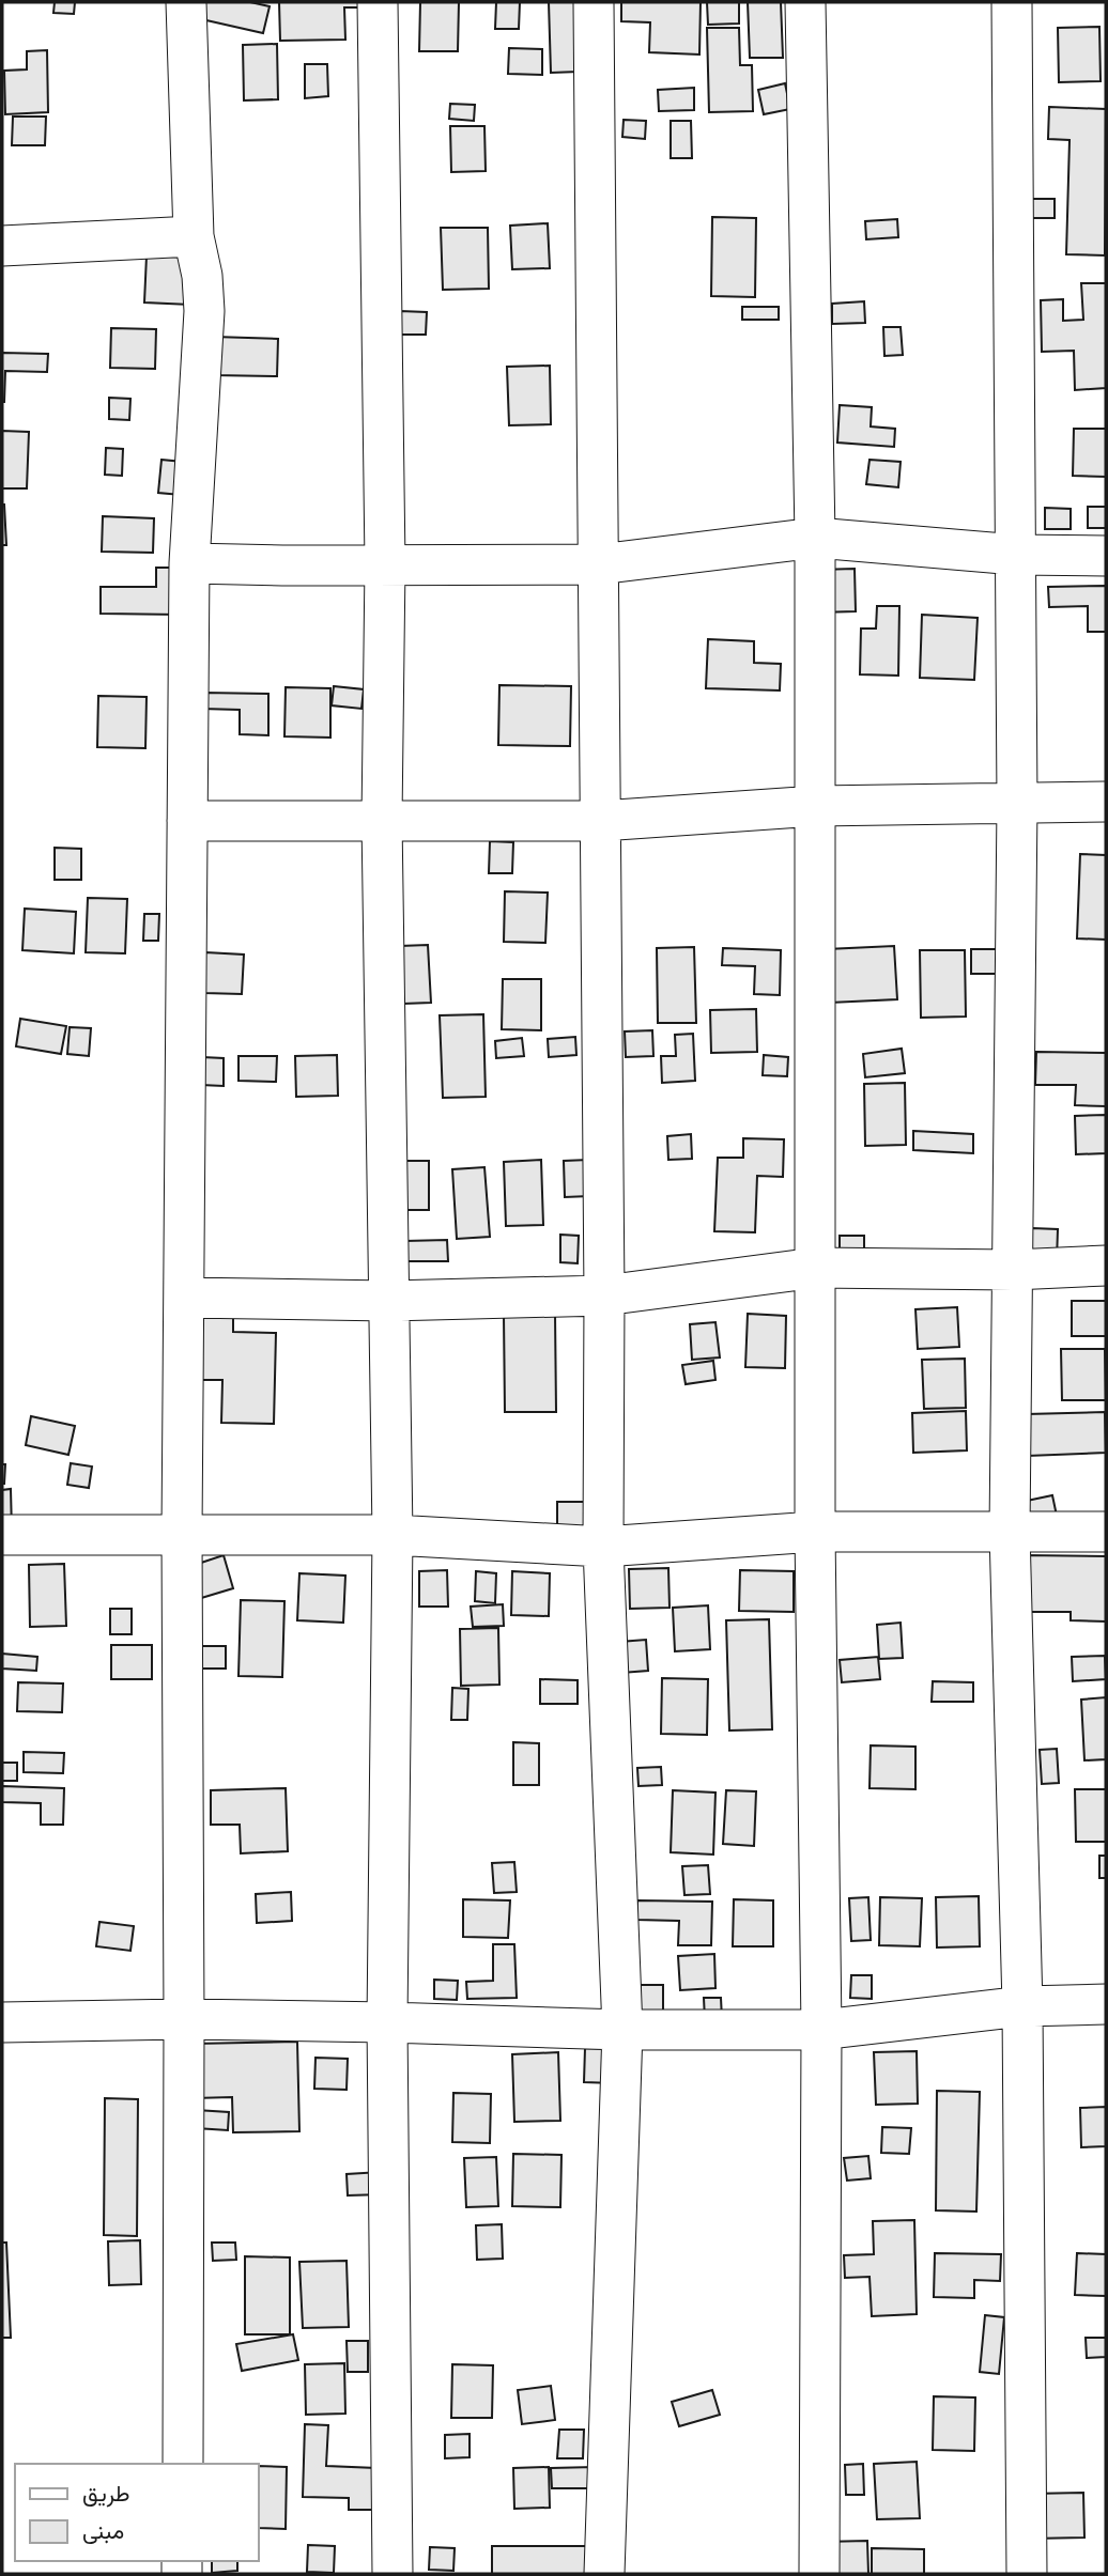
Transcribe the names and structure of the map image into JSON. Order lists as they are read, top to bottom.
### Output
{
  "legend": ["طريق", "مبنى"]
}
